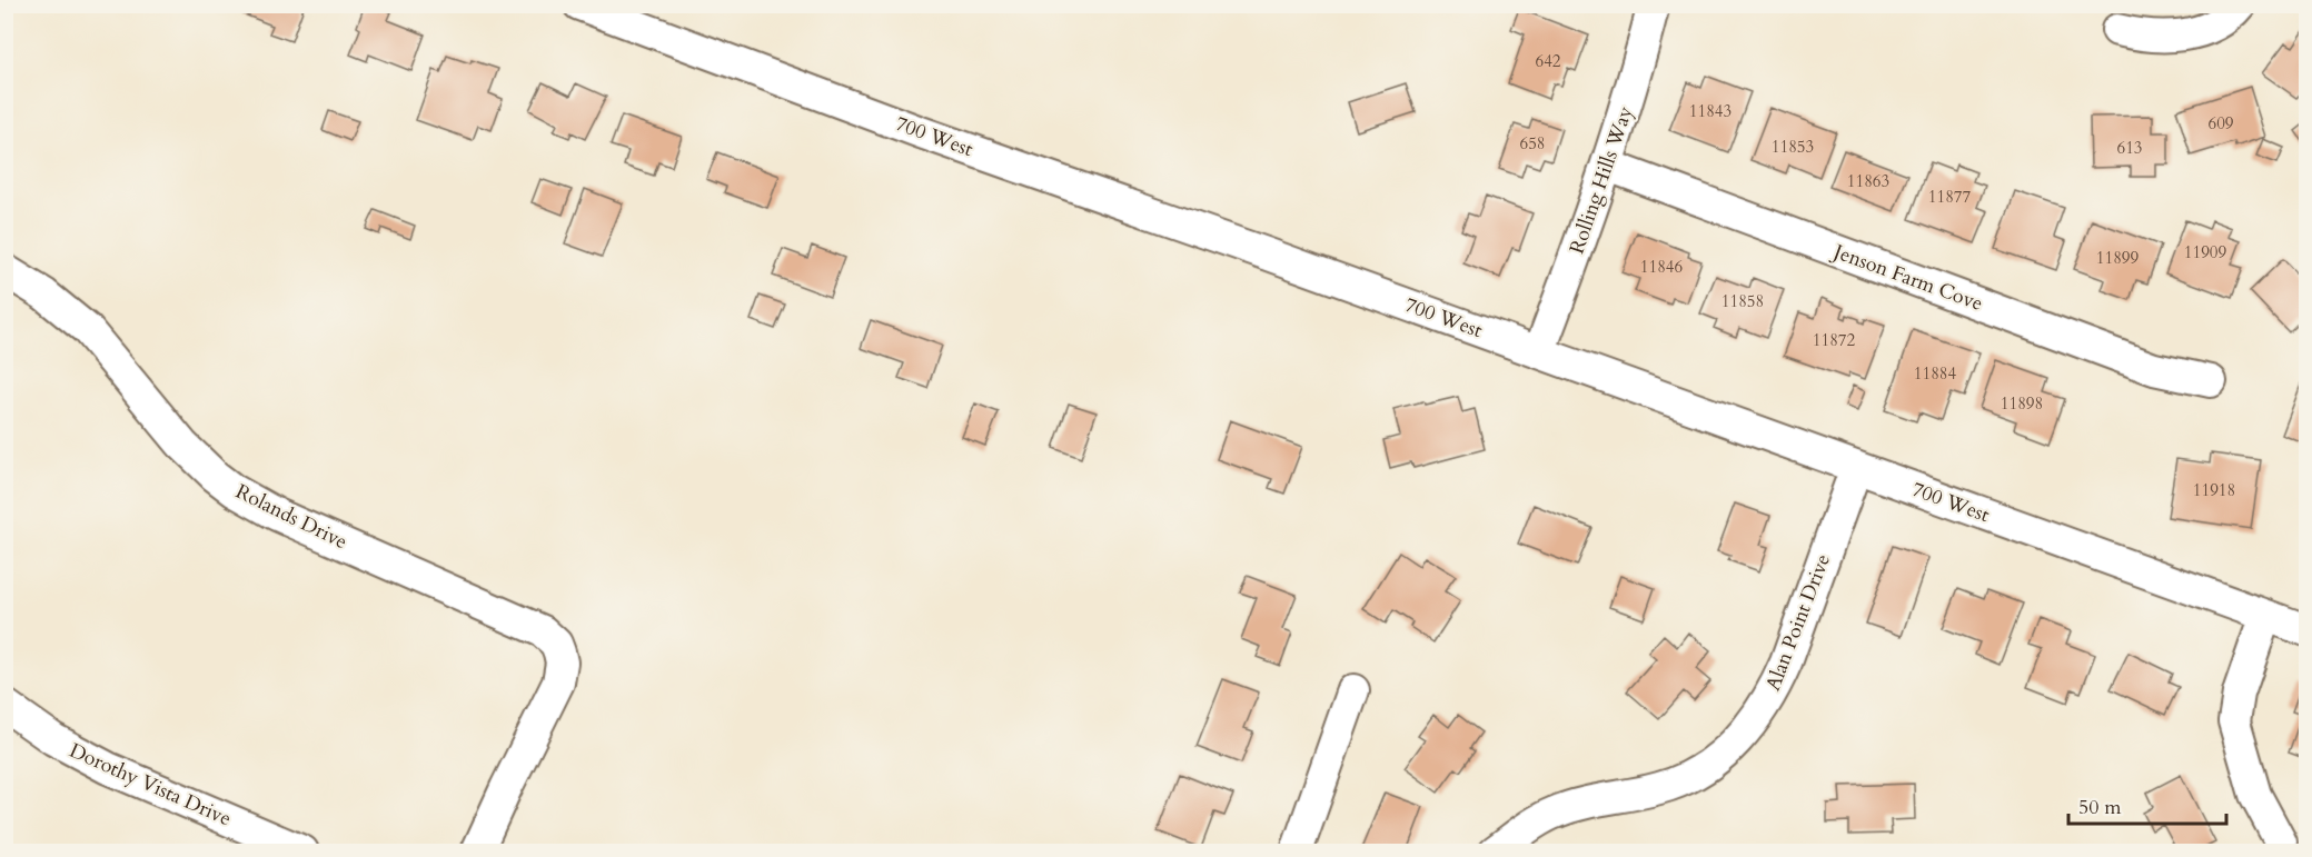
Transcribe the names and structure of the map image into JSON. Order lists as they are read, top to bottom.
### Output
{
  "streets": {
    "street": [
      "700 West",
      "Rolling Hills Way",
      "Jenson Farm Cove",
      "Rolands Drive",
      "Alan Point Drive",
      "Dorothy Vista Drive"
    ]
  },
  "crossings": [
    ["700 West", "Rolling Hills Way"],
    ["700 West", "Alan Point Drive"],
    ["Rolling Hills Way", "Jenson Farm Cove"]
  ],
  "house_numbers": [
    "642",
    "11843",
    "609",
    "658",
    "11853",
    "613",
    "11863",
    "11877",
    "11909",
    "11899",
    "11846",
    "11858",
    "11872",
    "11884",
    "11898",
    "11918"
  ],
  "scale_bar": "50 m"
}
